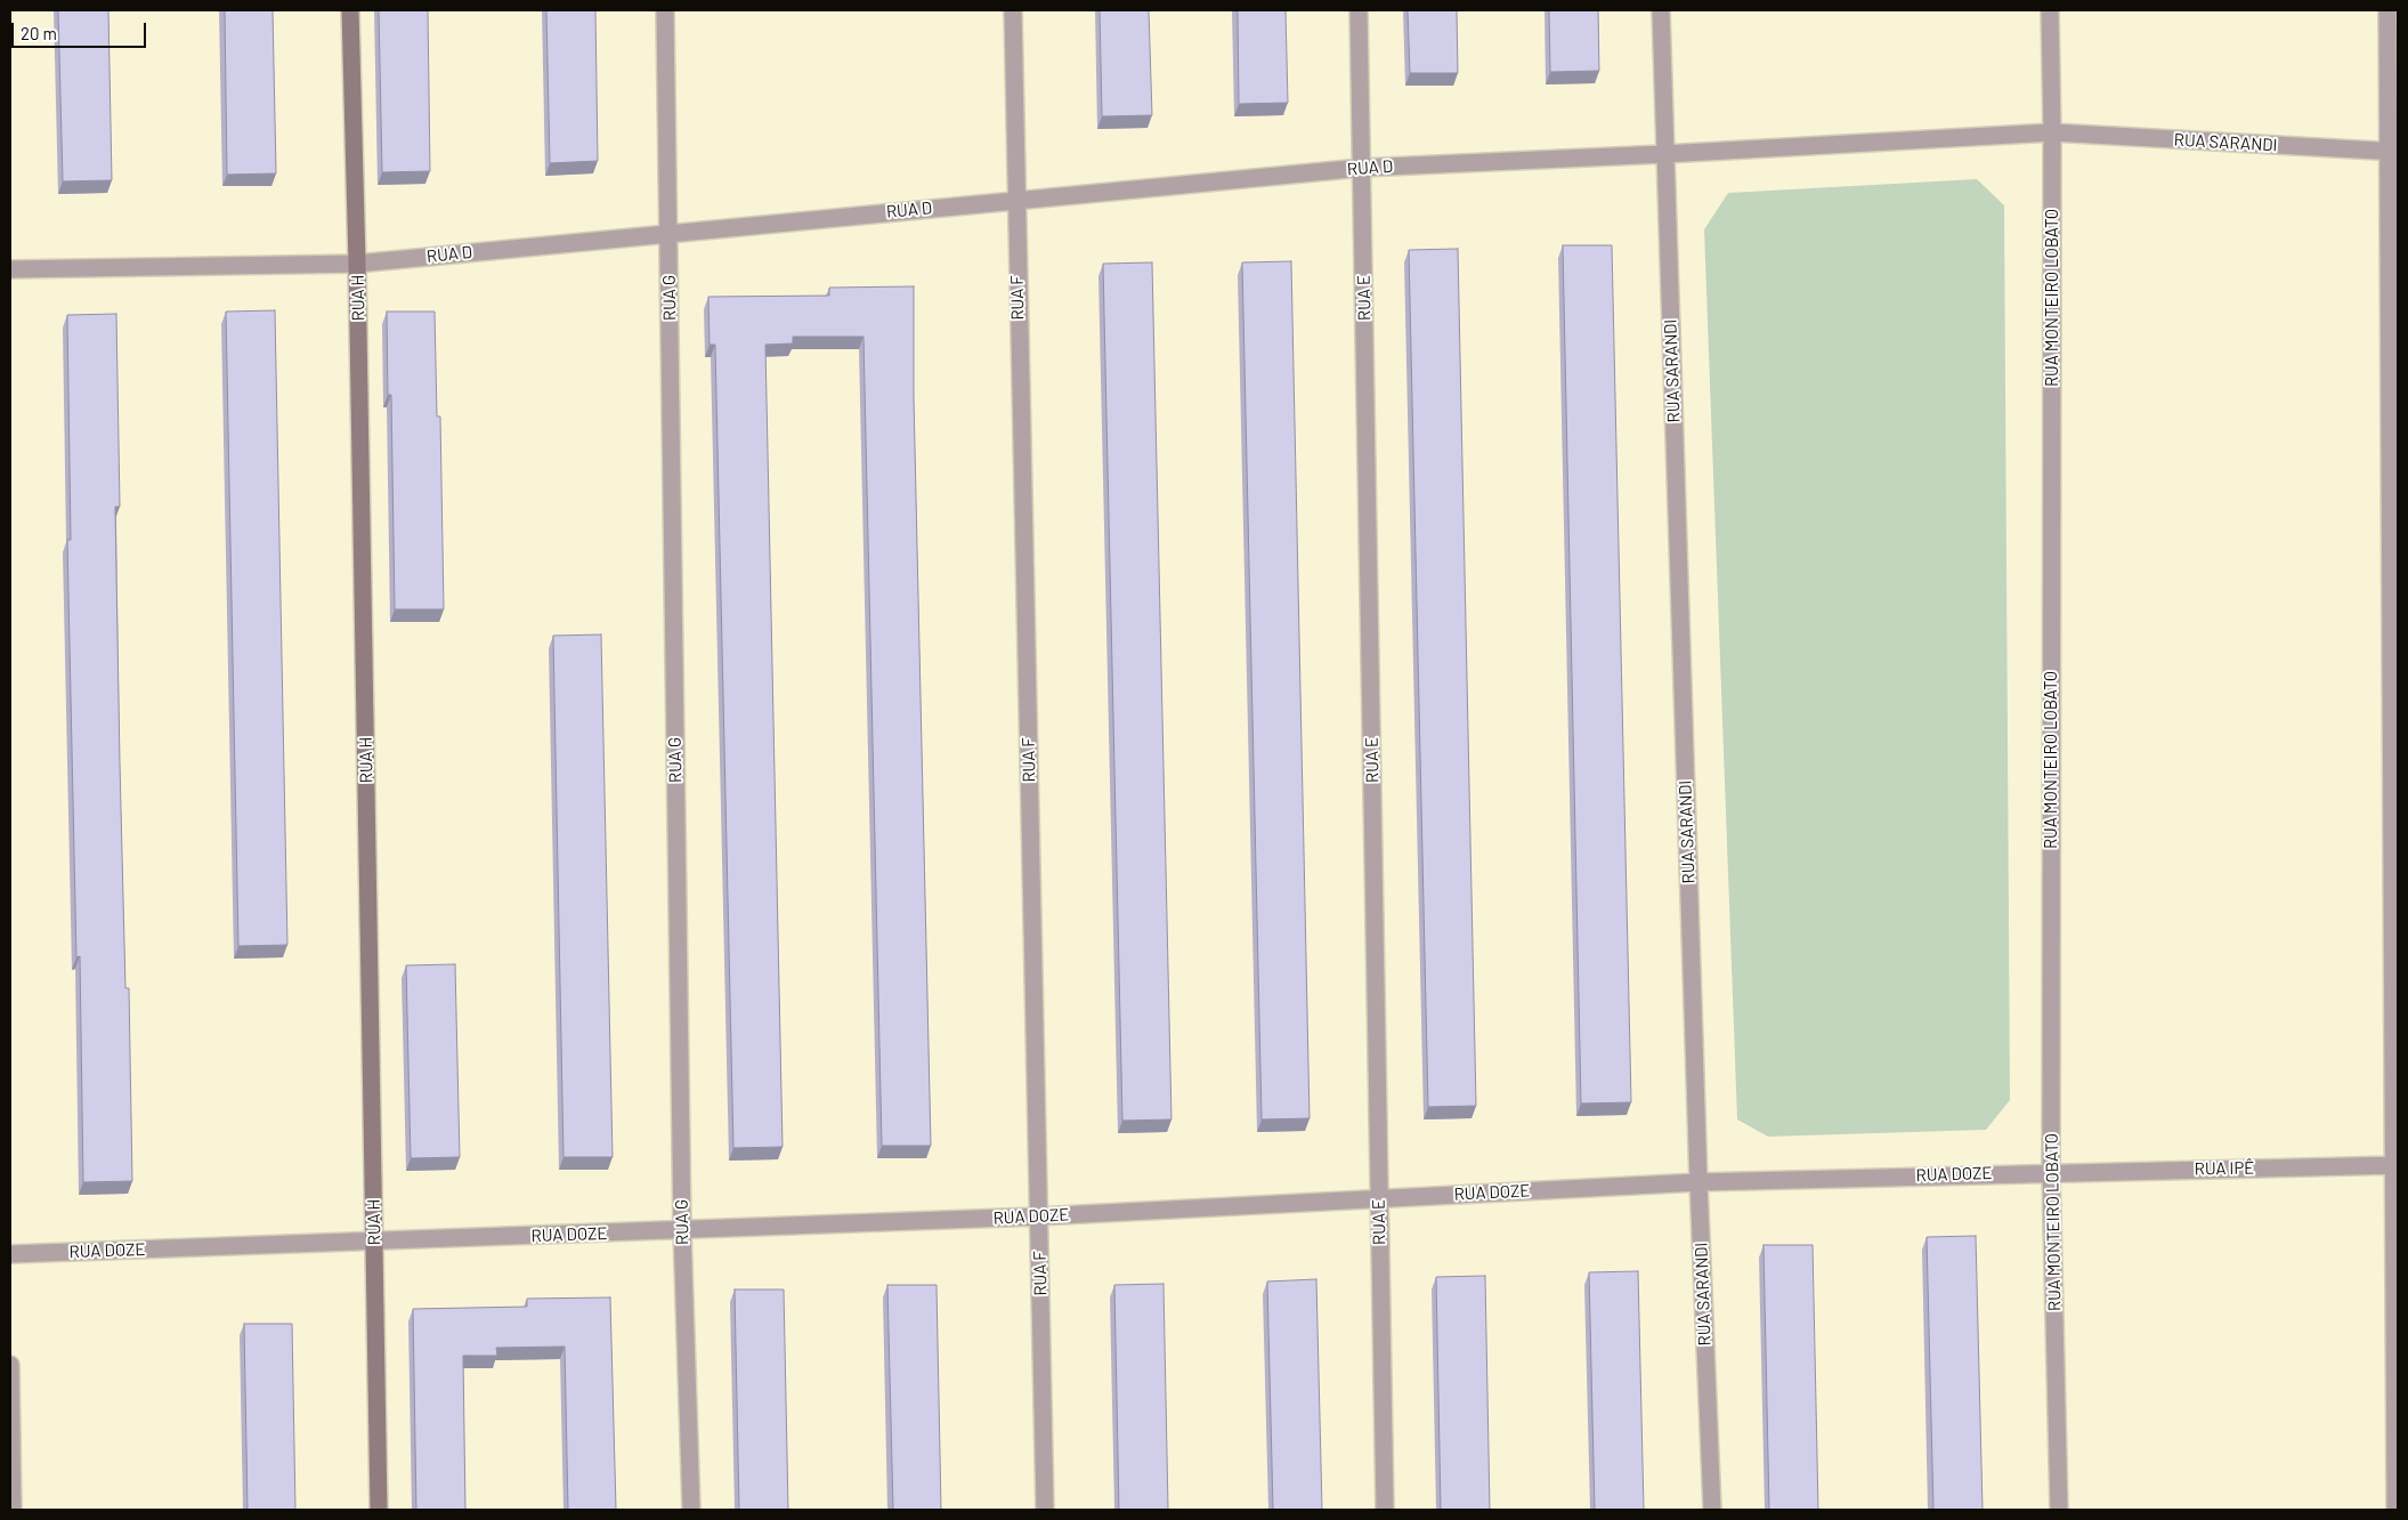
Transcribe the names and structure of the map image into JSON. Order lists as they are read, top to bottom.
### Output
{
  "streets": {
    "street": [
      "RUA SARANDI",
      "RUA D",
      "RUA H",
      "RUA G",
      "RUA F",
      "RUA E",
      "RUA MONTEIRO LOBATO",
      "RUA IPÊ",
      "RUA DOZE"
    ]
  },
  "crossings": [
    ["RUA SARANDI", "RUA D"],
    ["RUA SARANDI", "RUA MONTEIRO LOBATO"],
    ["RUA SARANDI", "RUA DOZE"],
    ["RUA D", "RUA H"],
    ["RUA D", "RUA G"],
    ["RUA D", "RUA F"],
    ["RUA D", "RUA E"],
    ["RUA H", "RUA DOZE"],
    ["RUA G", "RUA DOZE"],
    ["RUA F", "RUA DOZE"],
    ["RUA E", "RUA DOZE"],
    ["RUA MONTEIRO LOBATO", "RUA IPÊ"],
    ["RUA MONTEIRO LOBATO", "RUA DOZE"],
    ["RUA IPÊ", "RUA DOZE"]
  ],
  "scale_bar": "20 m"
}
